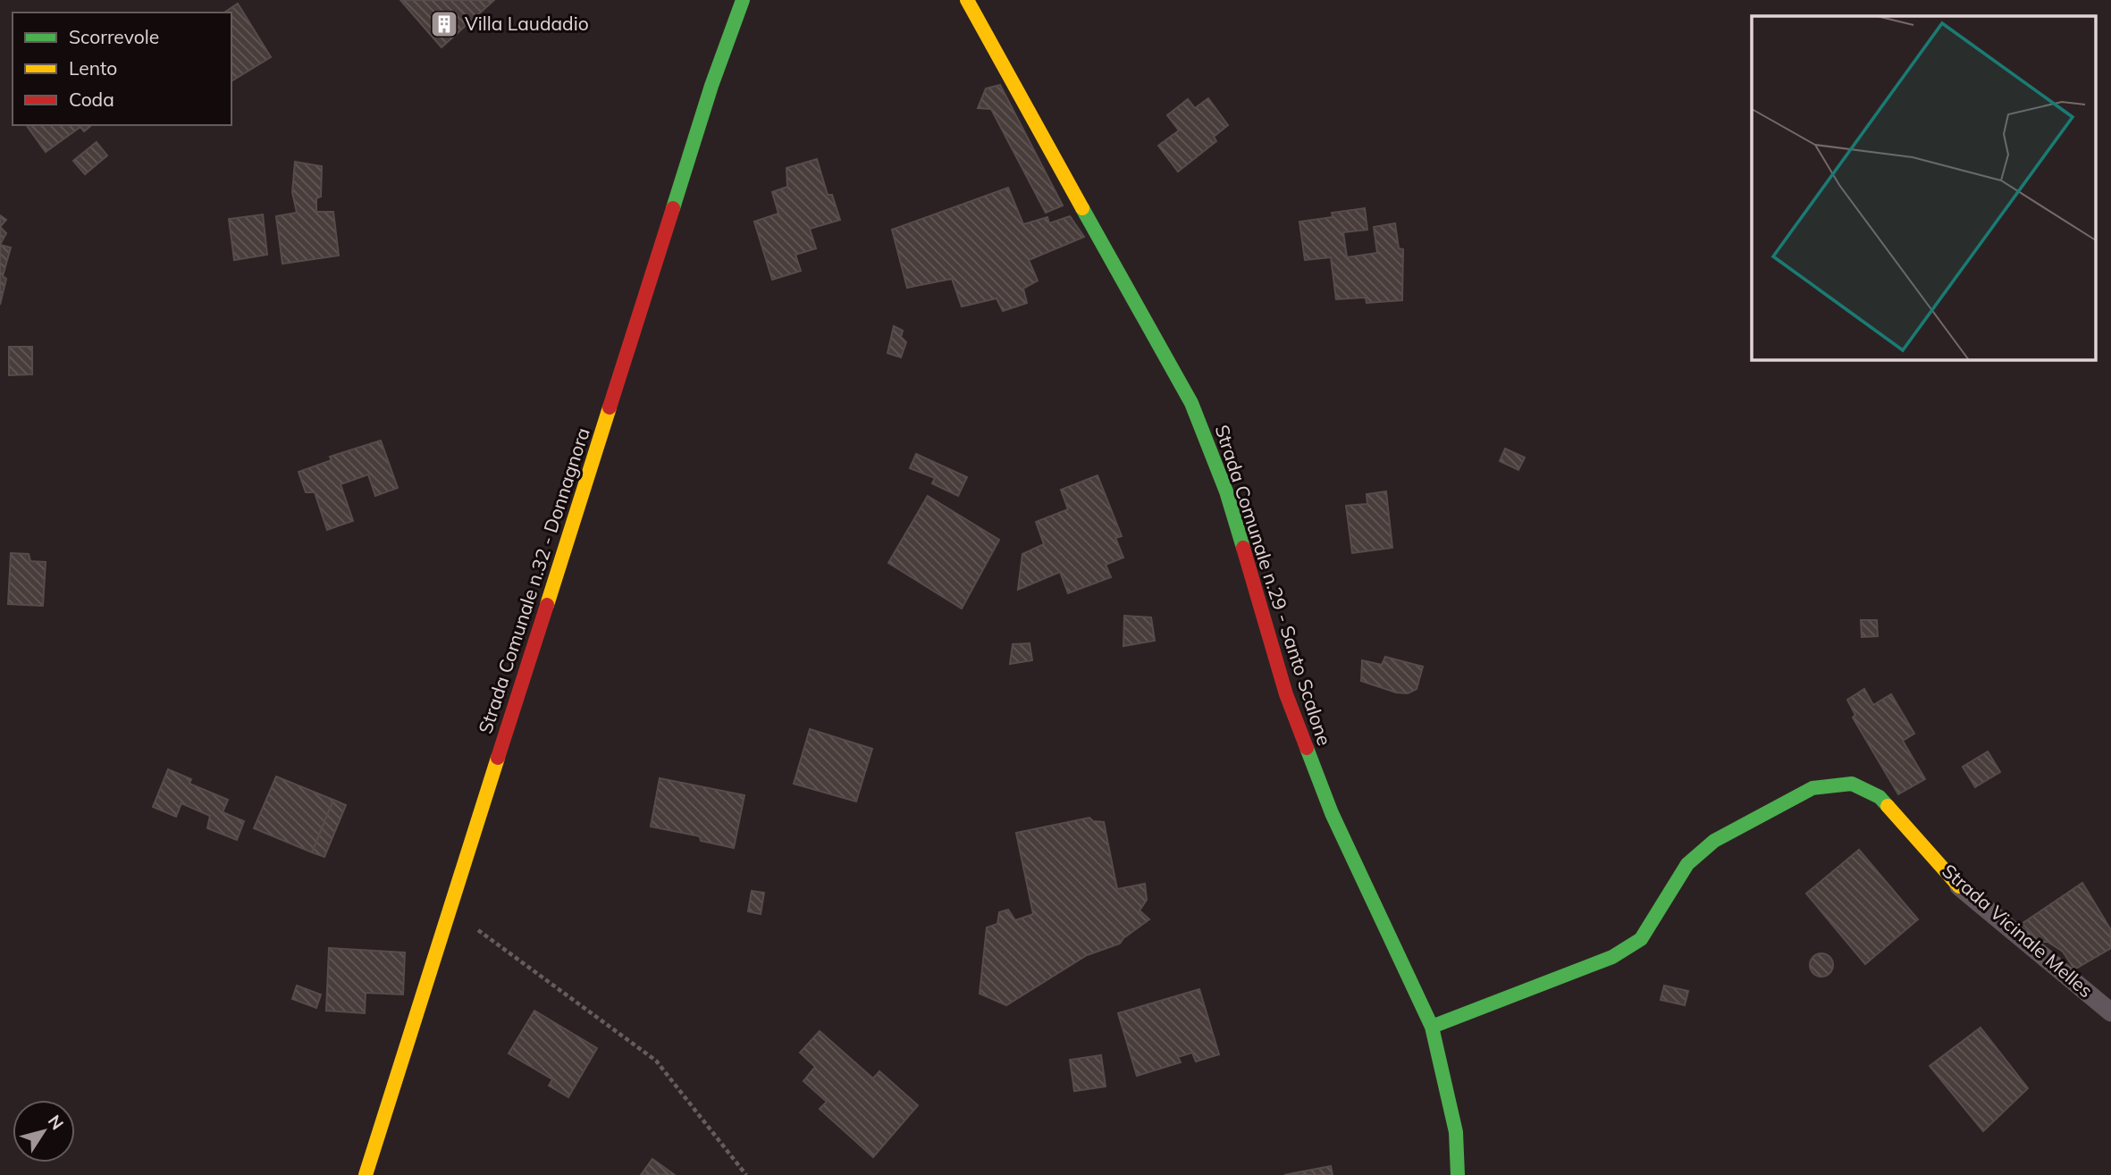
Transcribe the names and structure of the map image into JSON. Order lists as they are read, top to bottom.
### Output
{
  "streets": {
    "street": ["Strada Comunale n.32 - Donnagnora", "Strada Comunale n.29 - Santo Scalone", "Strada Vicinale Melles"]
  },
  "crossings": [
    ["Strada Comunale n.29 - Santo Scalone", "Strada Vicinale Melles"]
  ],
  "places": {
    "building": ["Villa Laudadio"]
  },
  "legend": ["Scorrevole", "Lento", "Coda"],
  "north": "top right"
}
